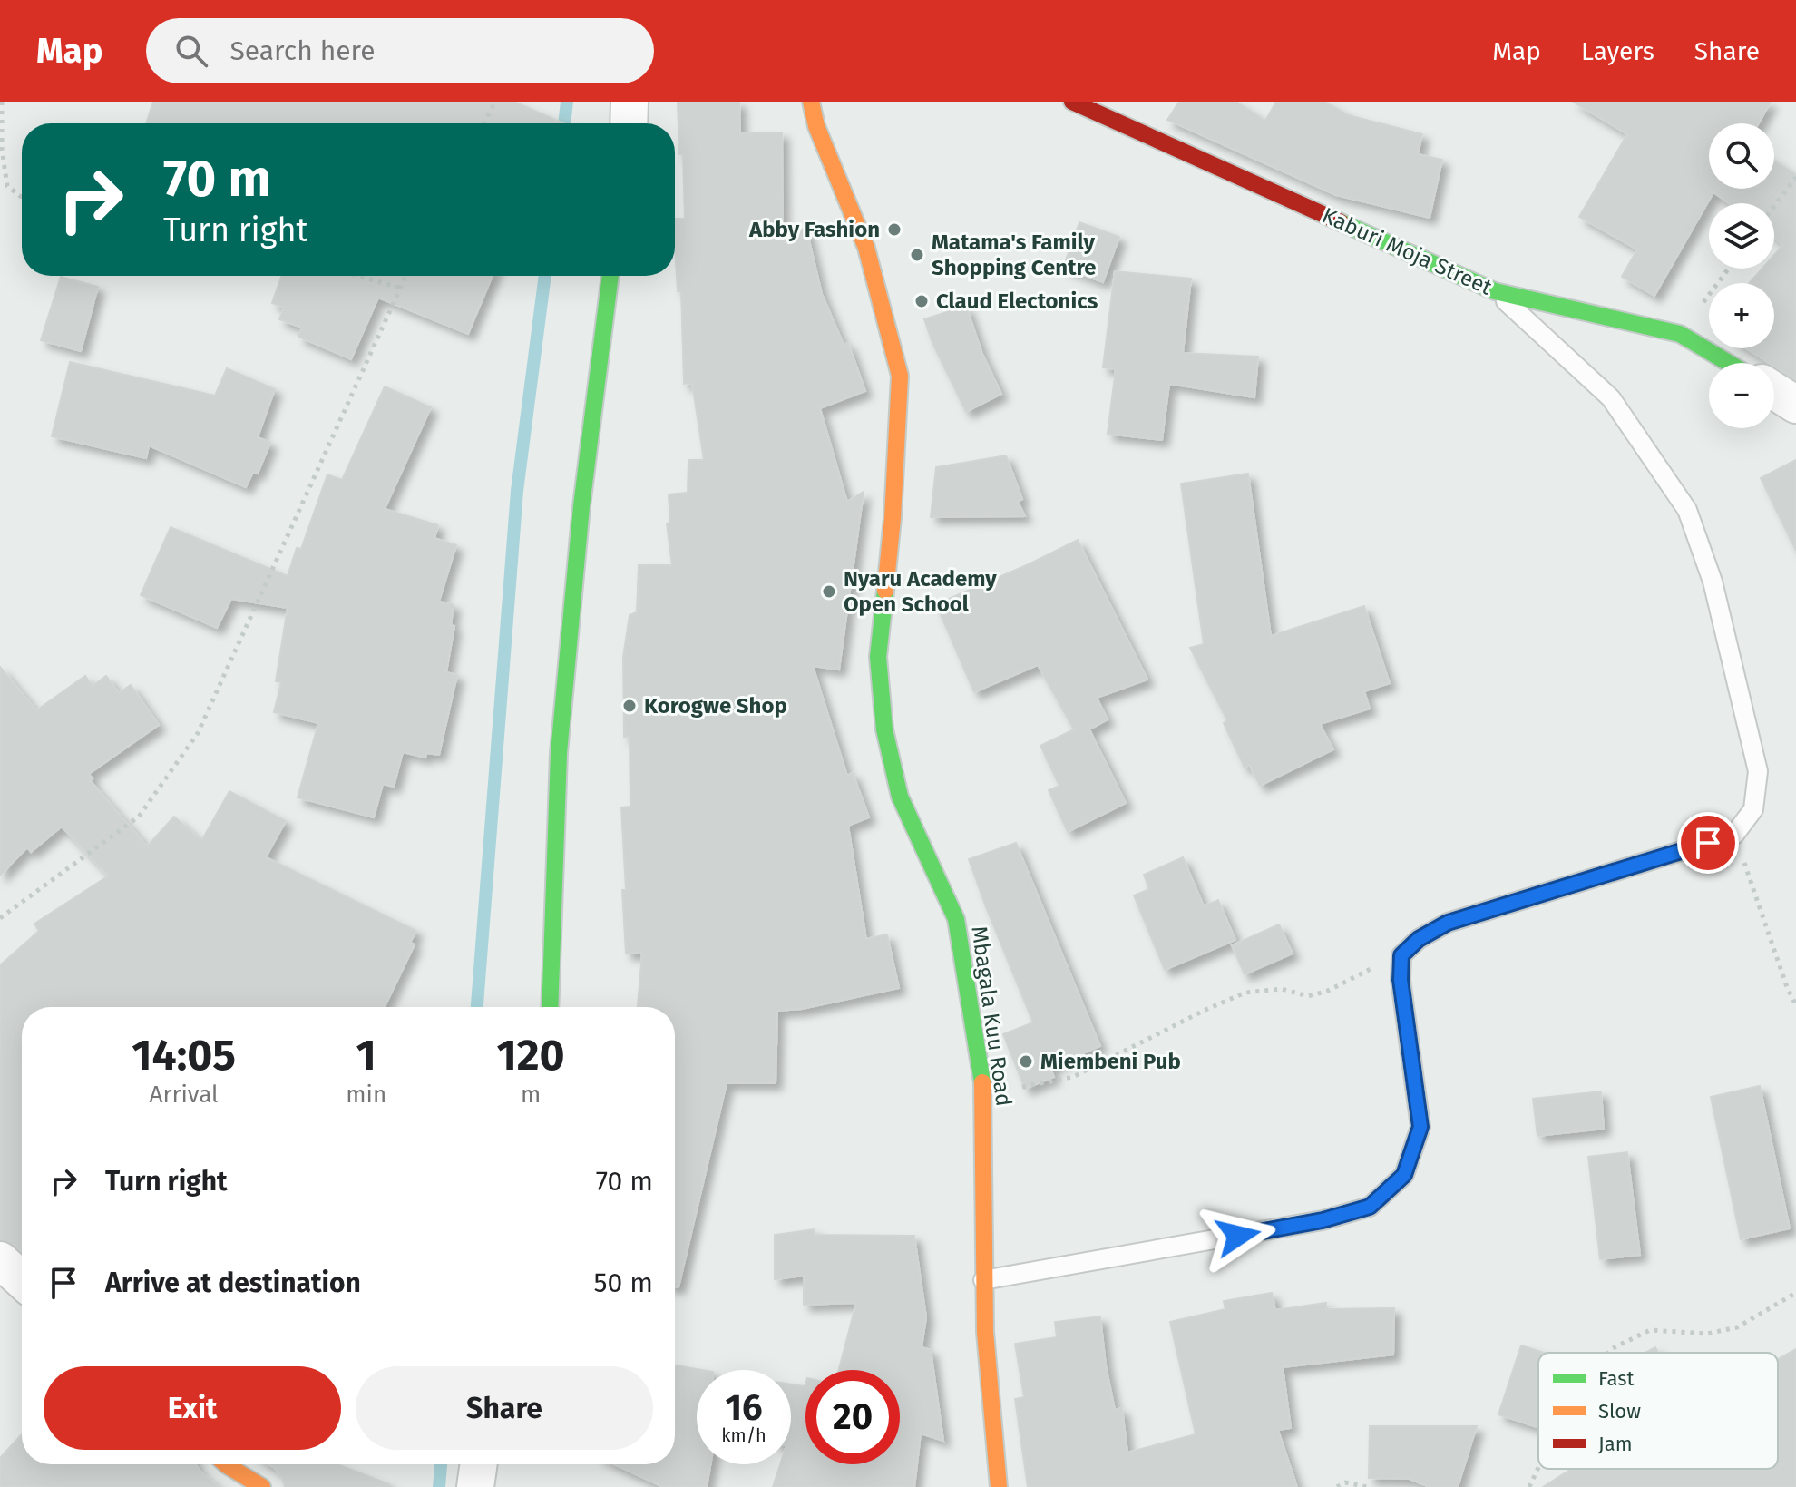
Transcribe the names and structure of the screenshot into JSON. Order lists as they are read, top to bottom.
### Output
{
  "streets": {
    "street": ["Kaburi Moja Street", "Mbagala Kuu Road"]
  },
  "places": [
    "Abby Fashion",
    "Matama's Family Shopping Centre",
    "Claud Electonics",
    "Nyaru Academy Open School",
    "Korogwe Shop",
    "Miembeni Pub"
  ],
  "legend": ["Fast", "Slow", "Jam"],
  "page": {
    "header": "Map",
    "search": "Search here",
    "nav": ["Map", "Layers", "Share"],
    "map_buttons": ["+", "−"],
    "turn": ["70 m", "Turn right"],
    "eta": [
      "14:05",
      "Arrival",
      "1",
      "min",
      "120",
      "m"
    ],
    "list": [
      {
        "name": "Turn right",
        "value": "70 m"
      },
      {
        "name": "Arrive at destination",
        "value": "50 m"
      }
    ],
    "buttons": ["Exit", "Share"],
    "speed": "16 km/h",
    "limit": "20"
  }
}
